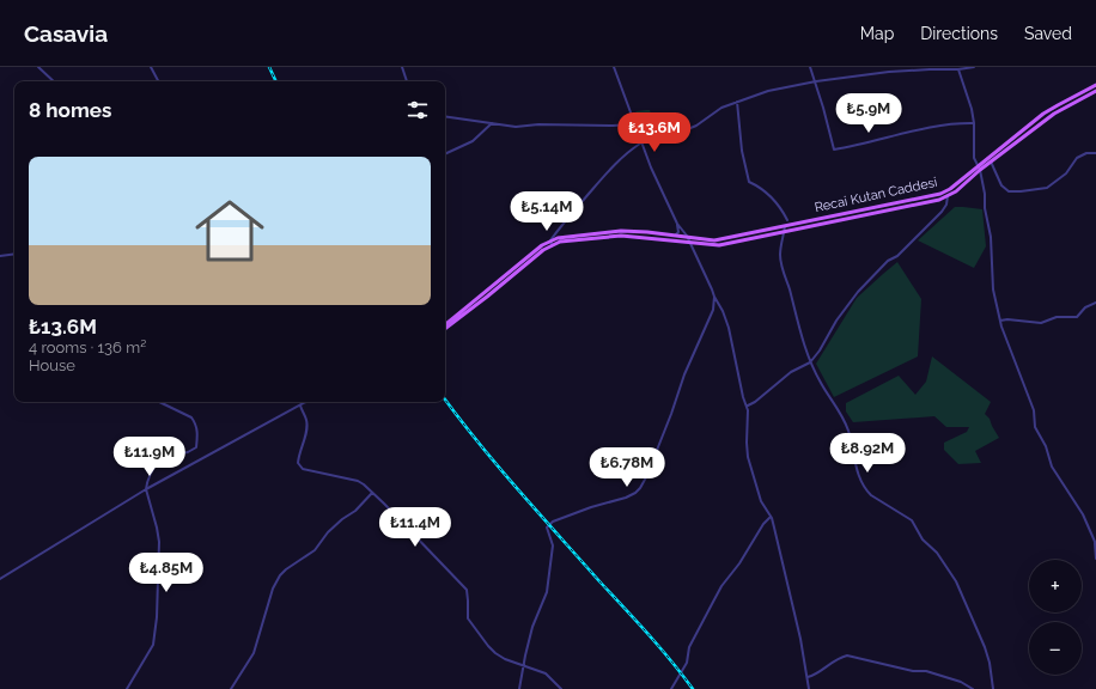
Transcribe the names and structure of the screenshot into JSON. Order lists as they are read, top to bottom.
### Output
{
  "streets": {
    "main road": ["Recai Kutan Caddesi"]
  },
  "page": {
    "header": "Casavia",
    "nav": ["Map", "Directions", "Saved"],
    "heading": "8 homes",
    "price": [
      "₺5.9M",
      "₺13.6M",
      "₺5.14M",
      "₺8.92M",
      "₺11.9M",
      "₺6.78M",
      "₺11.4M",
      "₺4.85M"
    ],
    "list": [
      {
        "name": "₺13.6M",
        "note": "4 rooms · 136 m² · House"
      }
    ],
    "map_buttons": ["+", "−"]
  }
}
